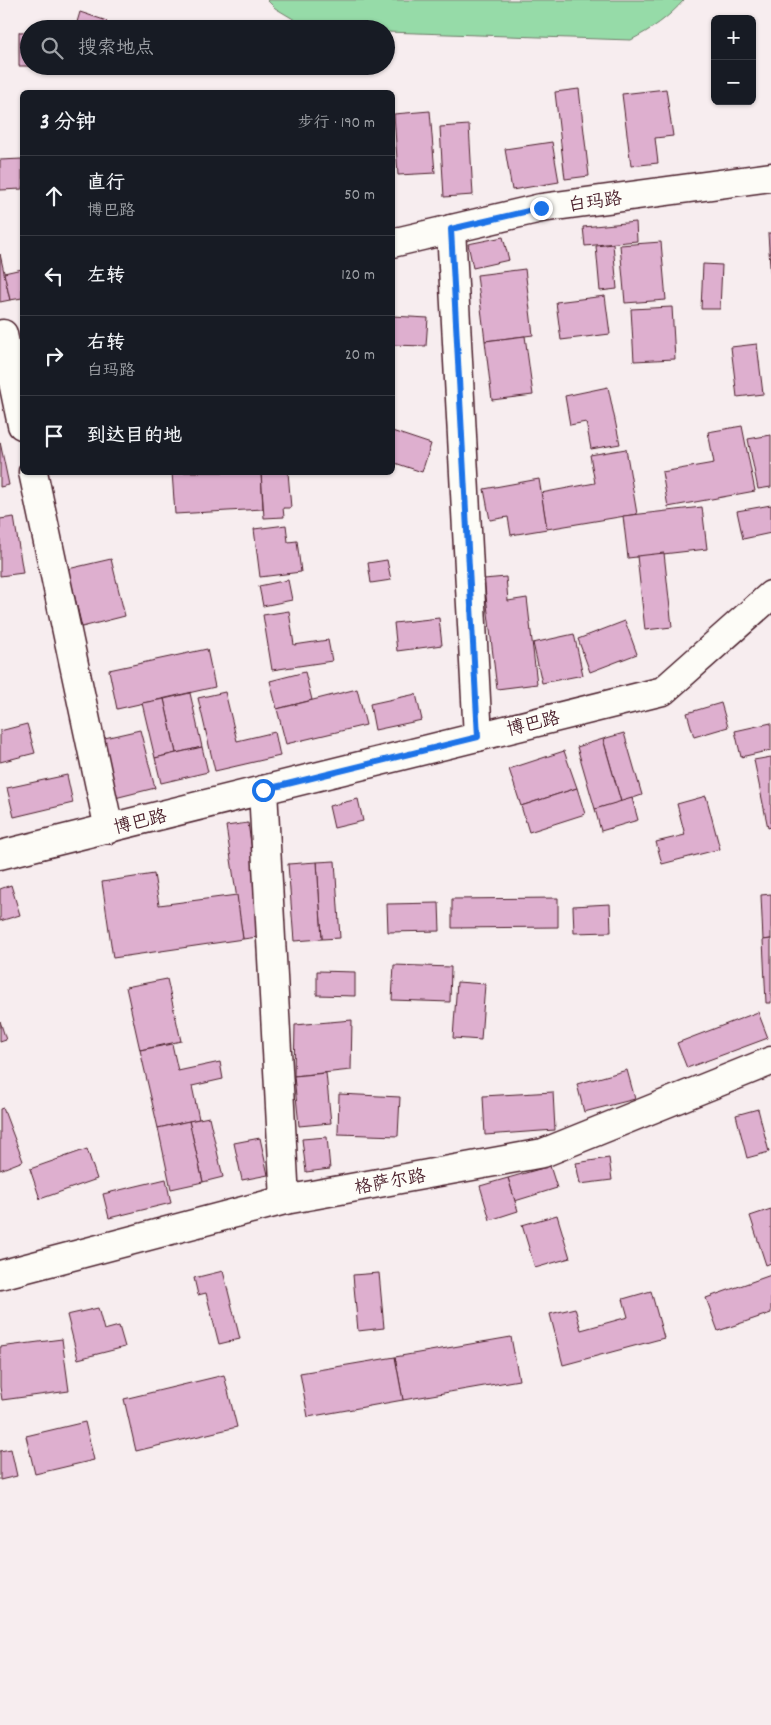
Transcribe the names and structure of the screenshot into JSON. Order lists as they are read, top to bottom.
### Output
{
  "streets": {
    "street": ["白玛路", "博巴路", "格萨尔路"]
  },
  "page": {
    "map_buttons": ["+", "−"],
    "search": "搜索地点",
    "heading": ["3 分钟", "步行 · 190 m"],
    "list": [
      ["直行", "博巴路", "50 m"],
      ["左转", "120 m"],
      ["右转", "白玛路", "20 m"],
      "到达目的地"
    ]
  }
}
